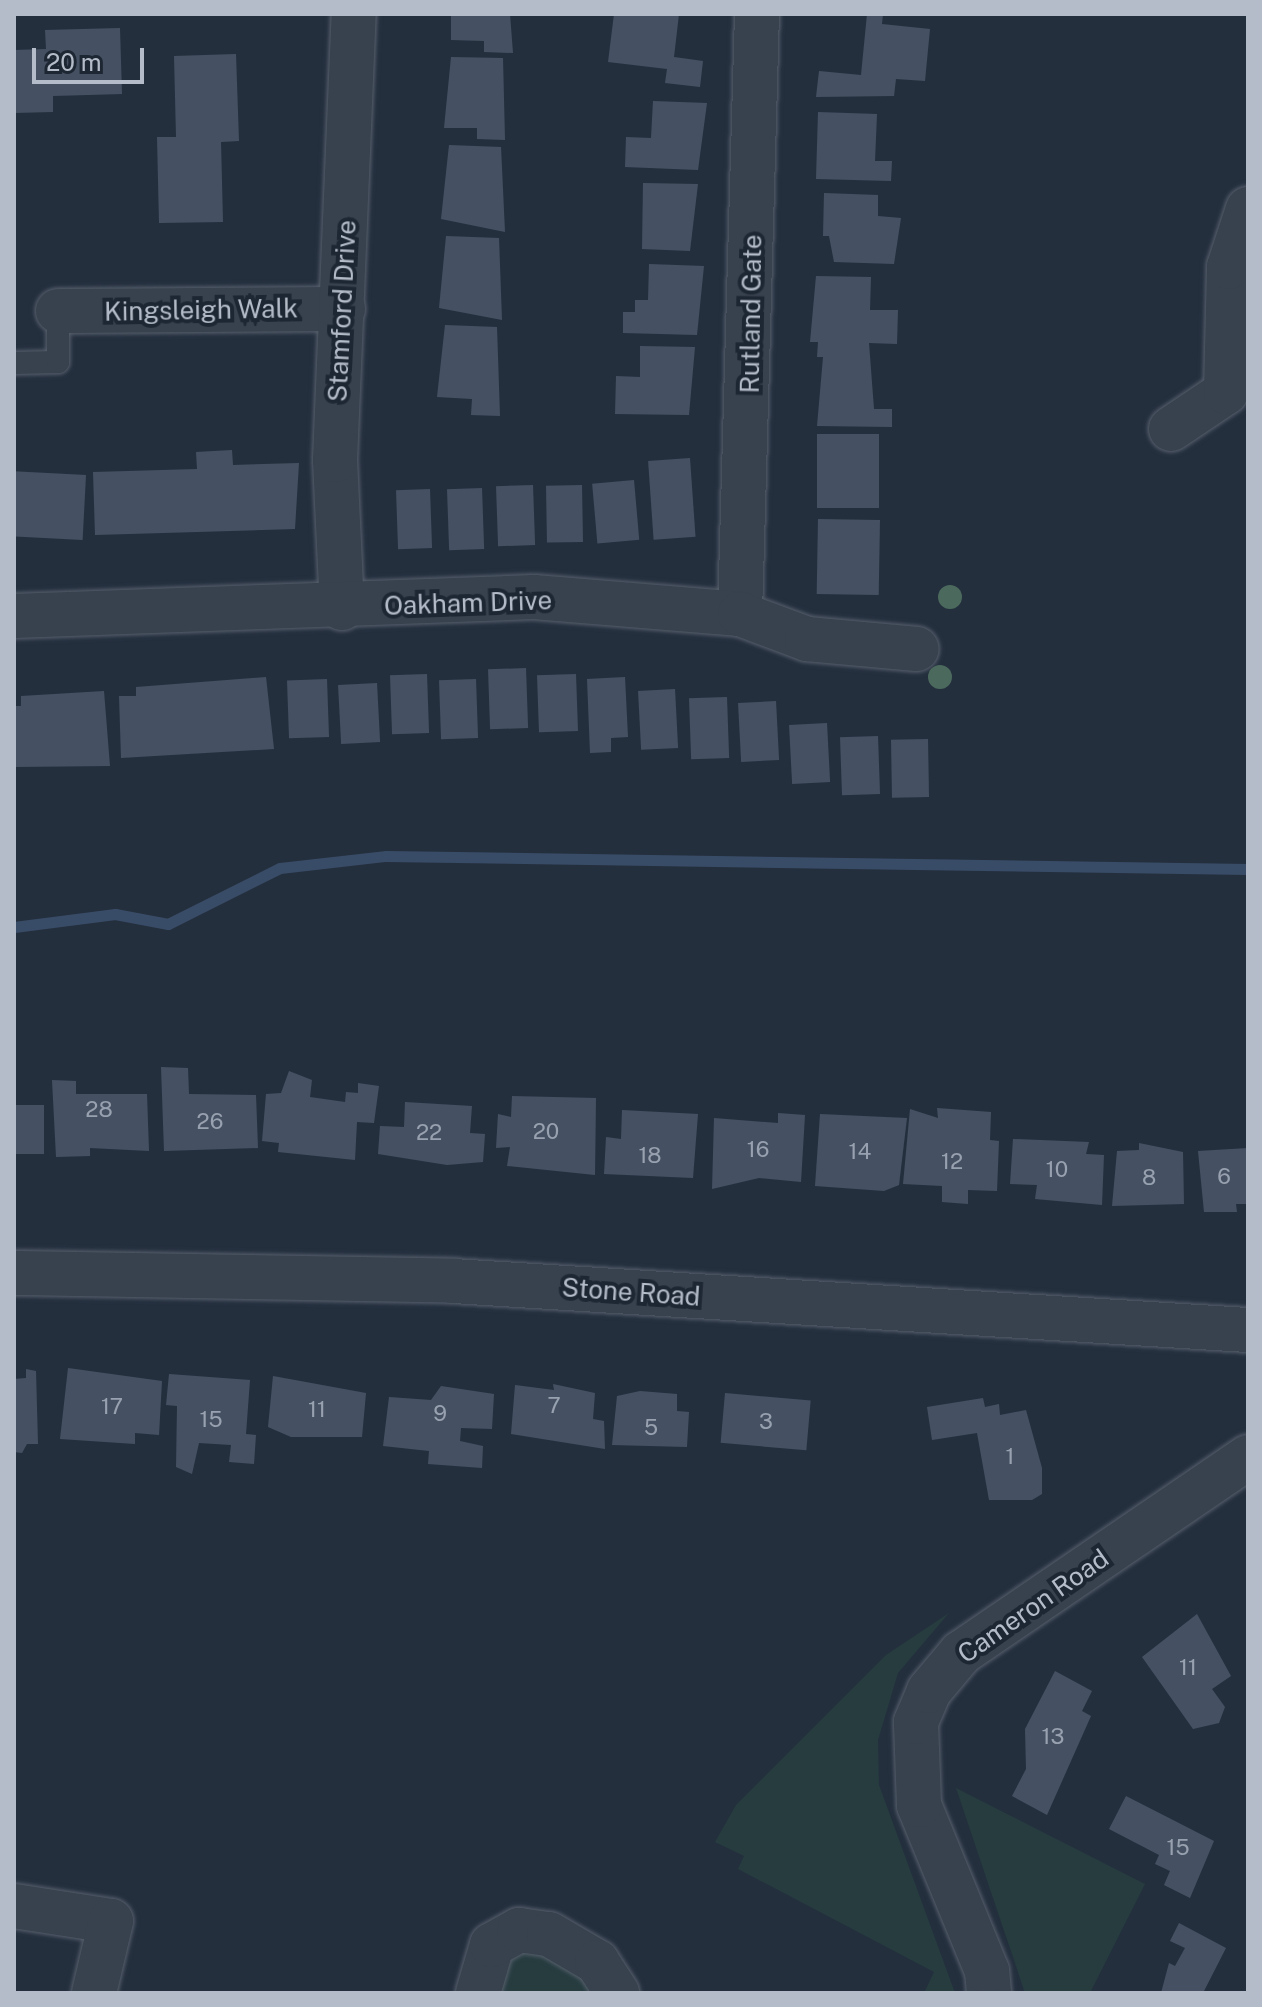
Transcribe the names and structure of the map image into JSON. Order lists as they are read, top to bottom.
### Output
{
  "streets": {
    "street": [
      "Kingsleigh Walk",
      "Stamford Drive",
      "Rutland Gate",
      "Oakham Drive",
      "Stone Road",
      "Cameron Road"
    ]
  },
  "crossings": [
    ["Kingsleigh Walk", "Stamford Drive"],
    ["Stamford Drive", "Oakham Drive"],
    ["Rutland Gate", "Oakham Drive"]
  ],
  "house_numbers": [
    "28",
    "26",
    "20",
    "22",
    "16",
    "14",
    "18",
    "12",
    "10",
    "6",
    "8",
    "7",
    "17",
    "11",
    "9",
    "15",
    "3",
    "5",
    "1",
    "11",
    "13",
    "15"
  ],
  "scale_bar": "20 m"
}
